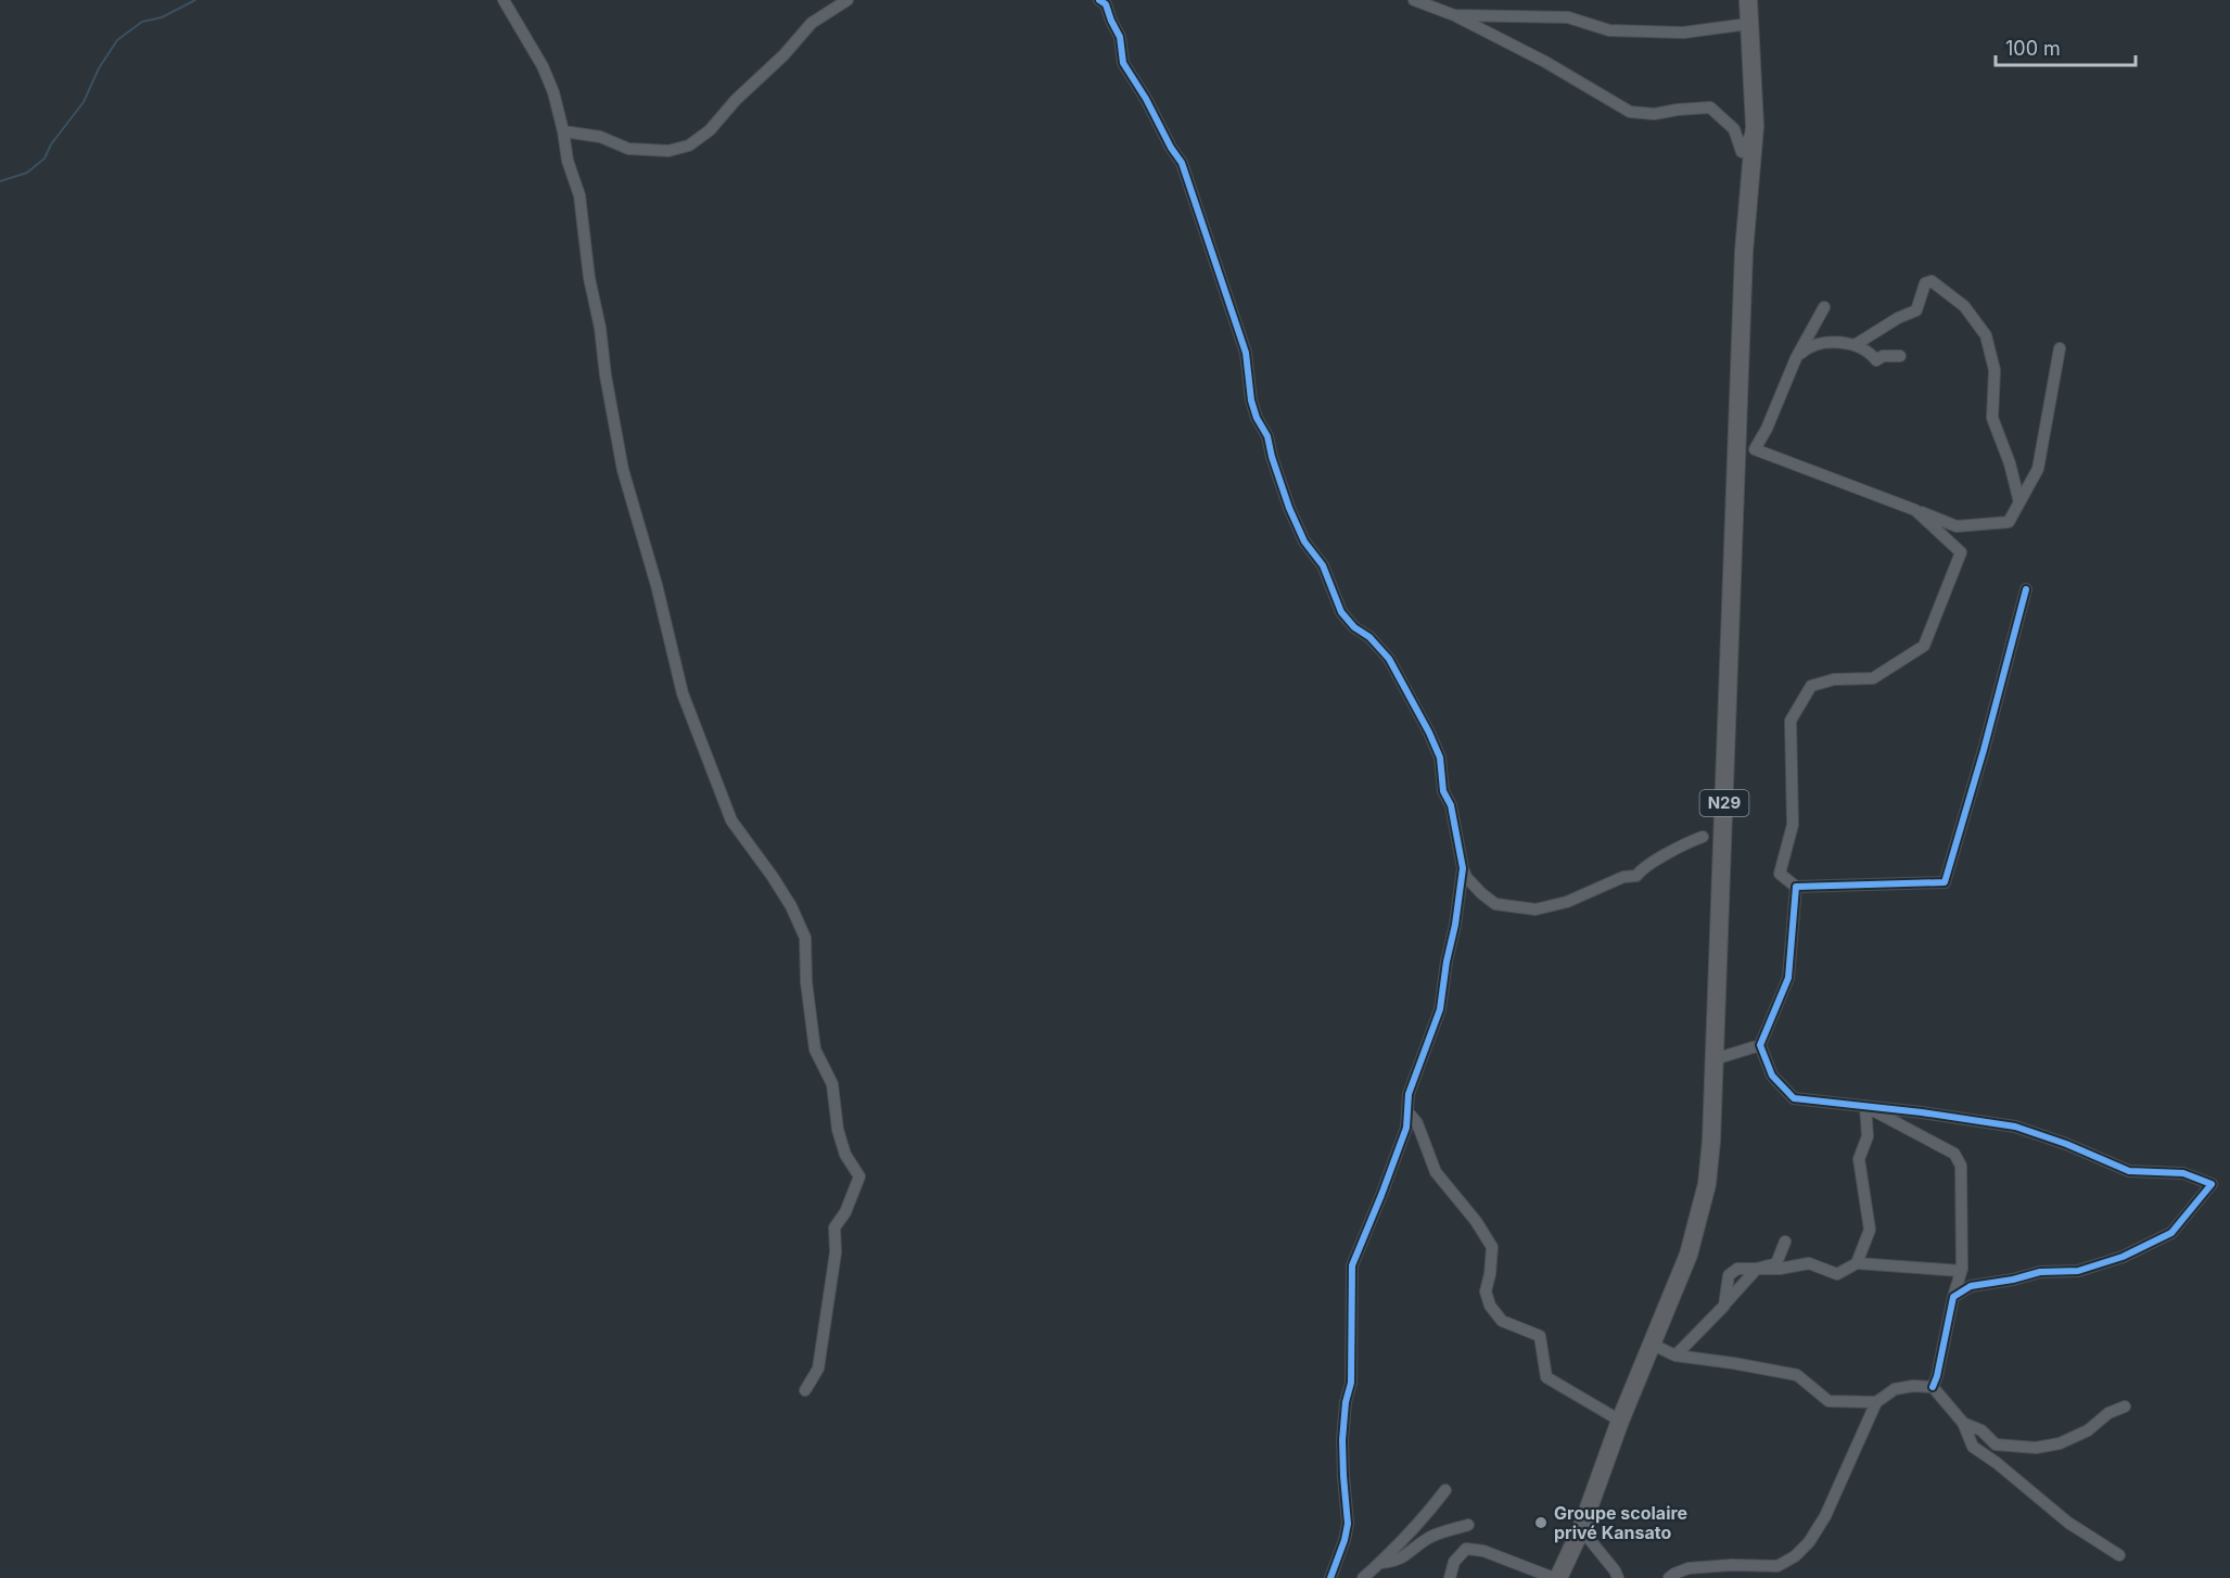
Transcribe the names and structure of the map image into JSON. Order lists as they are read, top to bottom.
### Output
{
  "streets": {
    "main road": ["N29"]
  },
  "places": ["Groupe scolaire privé Kansato"],
  "scale_bar": "100 m"
}
